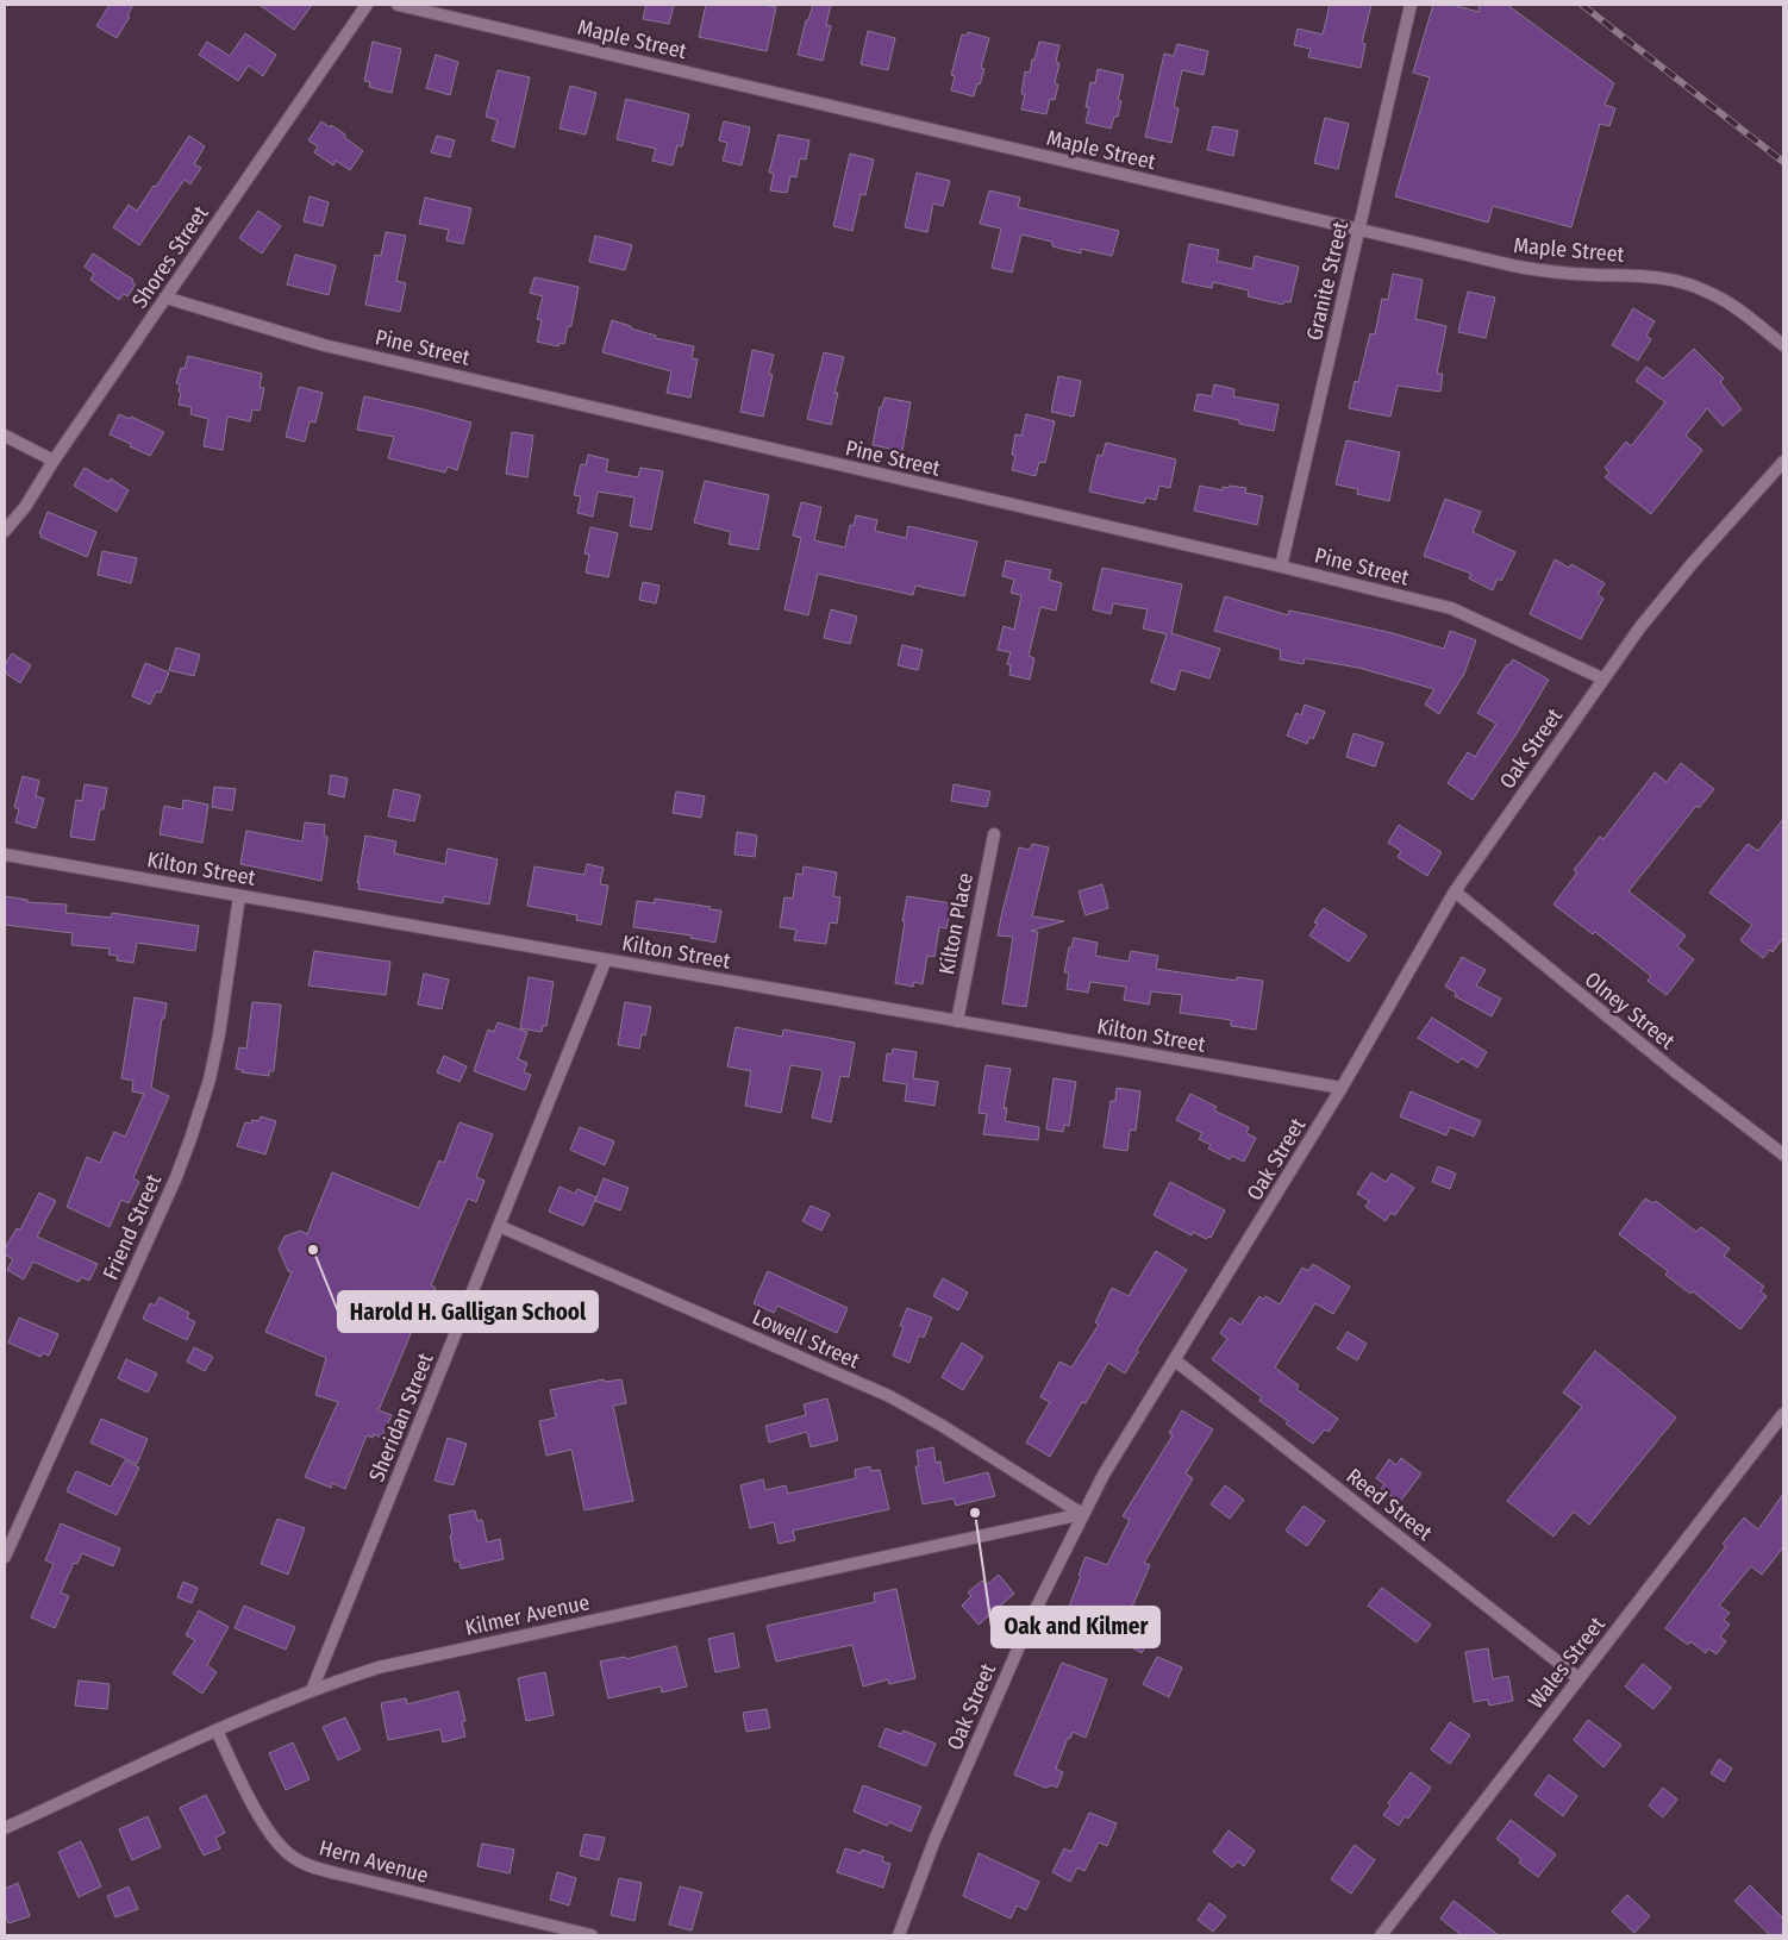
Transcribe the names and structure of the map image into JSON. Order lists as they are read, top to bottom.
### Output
{
  "streets": {
    "street": [
      "Maple Street",
      "Shores Street",
      "Granite Street",
      "Pine Street",
      "Oak Street",
      "Kilton Street",
      "Kilton Place",
      "Olney Street",
      "Friend Street",
      "Lowell Street",
      "Sheridan Street",
      "Reed Street",
      "Kilmer Avenue",
      "Wales Street",
      "Hern Avenue"
    ]
  },
  "crossings": [
    ["Maple Street", "Granite Street"],
    ["Shores Street", "Pine Street"],
    ["Granite Street", "Pine Street"],
    ["Pine Street", "Oak Street"],
    ["Oak Street", "Kilton Street"],
    ["Oak Street", "Olney Street"],
    ["Oak Street", "Lowell Street"],
    ["Oak Street", "Reed Street"],
    ["Oak Street", "Kilmer Avenue"],
    ["Kilton Street", "Kilton Place"],
    ["Kilton Street", "Friend Street"],
    ["Kilton Street", "Sheridan Street"],
    ["Lowell Street", "Sheridan Street"],
    ["Lowell Street", "Kilmer Avenue"],
    ["Sheridan Street", "Kilmer Avenue"],
    ["Reed Street", "Wales Street"],
    ["Kilmer Avenue", "Hern Avenue"]
  ],
  "places": ["Harold H. Galligan School", "Oak and Kilmer"]
}
